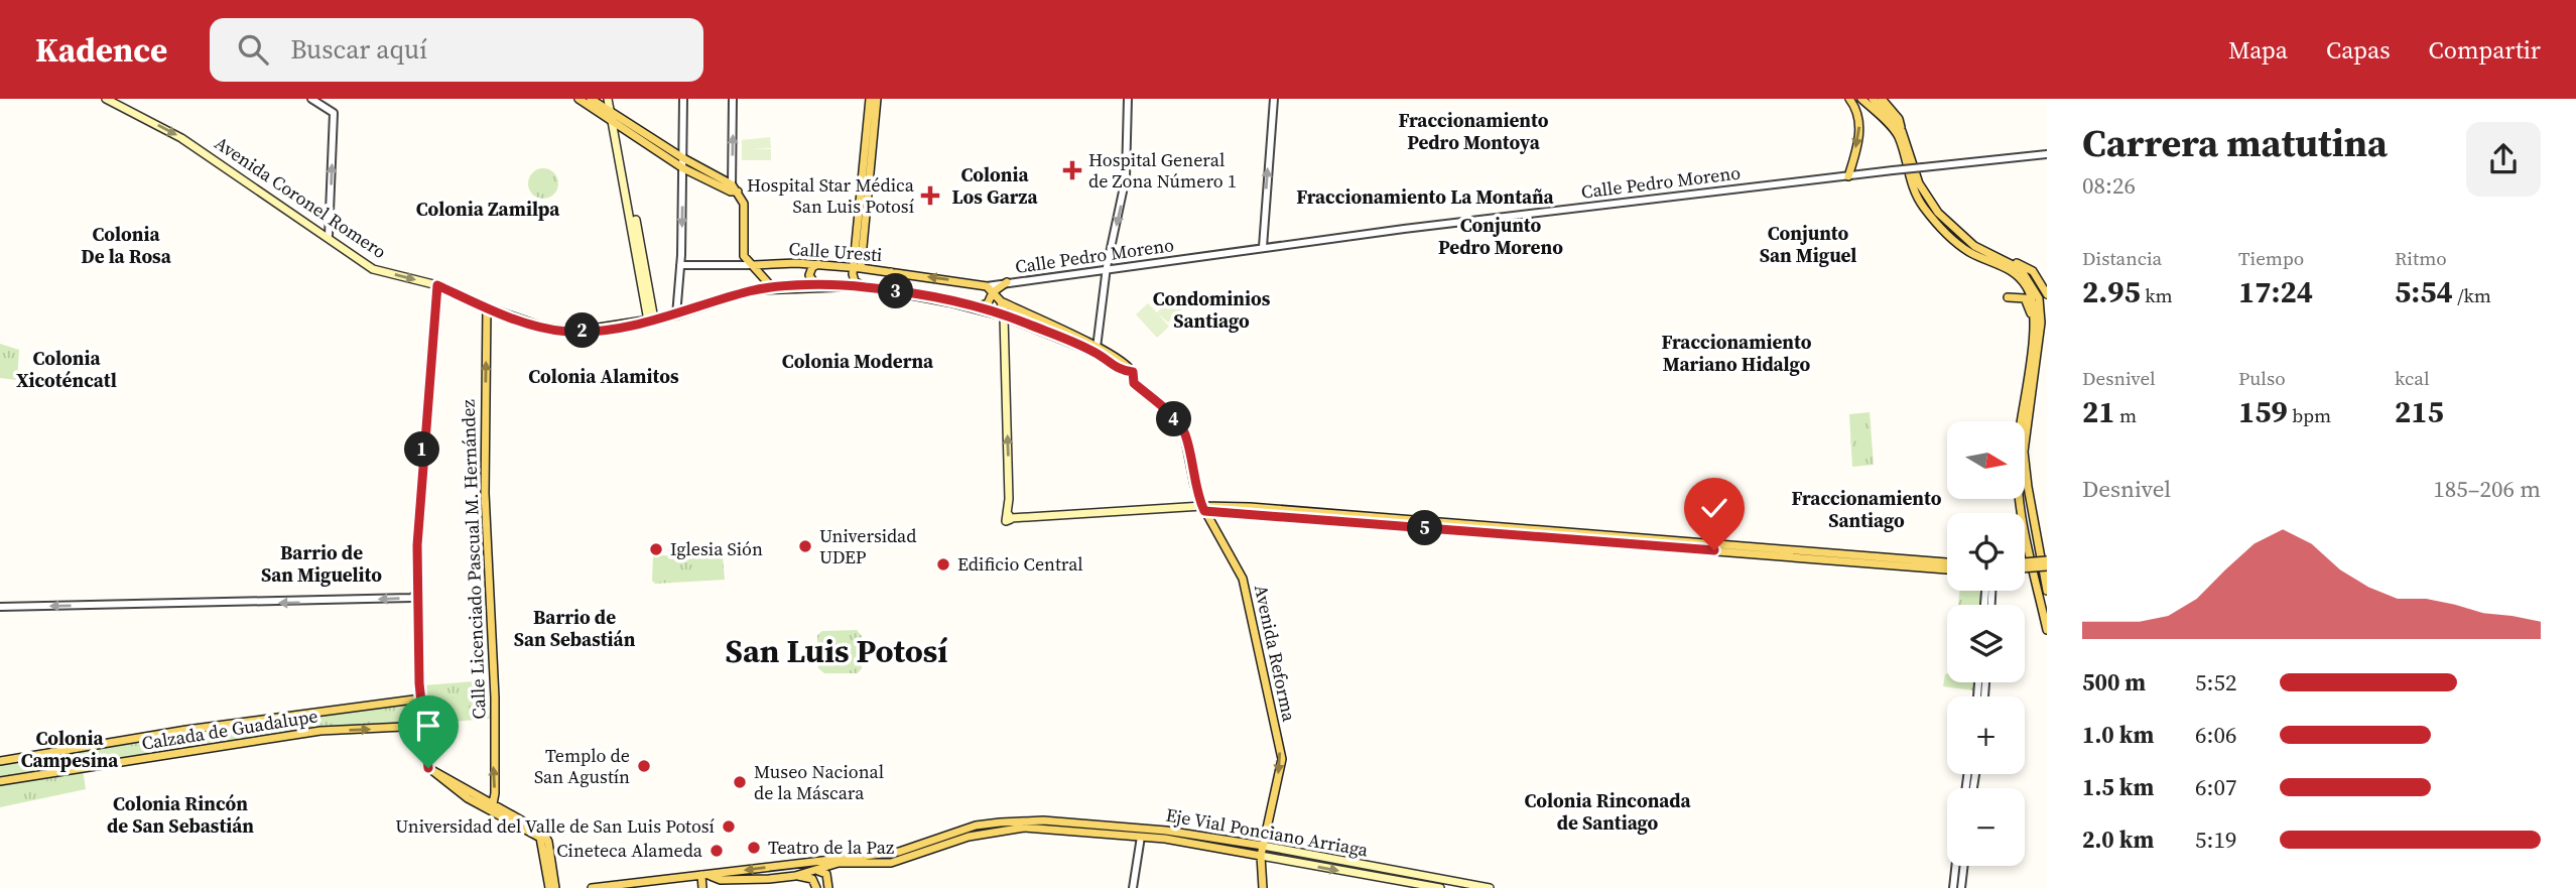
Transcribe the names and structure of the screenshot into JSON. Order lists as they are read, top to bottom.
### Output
{
  "streets": {
    "main road": [
      "Avenida Coronel Romero",
      "Calle Uresti",
      "Calle Licenciado Pascual M. Hernández",
      "Avenida Reforma",
      "Calzada de Guadalupe",
      "Eje Vial Ponciano Arriaga"
    ],
    "street": ["Calle Pedro Moreno"]
  },
  "crossings": [
    ["Calle Pedro Moreno", "Calle Uresti"],
    ["Avenida Coronel Romero", "Calle Licenciado Pascual M. Hernández"],
    ["Avenida Coronel Romero", "Avenida Reforma"],
    ["Avenida Reforma", "Eje Vial Ponciano Arriaga"]
  ],
  "one_way": ["Avenida Coronel Romero"],
  "districts": [
    "Fraccionamiento Pedro Montoya",
    "Colonia Los Garza",
    "Fraccionamiento La Montaña",
    "Colonia Zamilpa",
    "Conjunto Pedro Moreno",
    "Conjunto San Miguel",
    "Colonia De la Rosa",
    "Condominios Santiago",
    "Fraccionamiento Mariano Hidalgo",
    "Colonia Xicoténcatl",
    "Colonia Moderna",
    "Colonia Alamitos",
    "Fraccionamiento Santiago",
    "Barrio de San Miguelito",
    "Barrio de San Sebastián",
    "San Luis Potosí",
    "Colonia Campesina",
    "Colonia Rinconada de Santiago",
    "Colonia Rincón de San Sebastián"
  ],
  "places": {
    "health": ["Hospital General de Zona Número 1", "Hospital Star Médica San Luis Potosí"],
    "other": [
      "Universidad UDEP",
      "Iglesia Sión",
      "Edificio Central",
      "Templo de San Agustín",
      "Museo Nacional de la Máscara",
      "Universidad del Valle de San Luis Potosí",
      "Teatro de la Paz",
      "Cineteca Alameda"
    ]
  },
  "north": "right",
  "page": {
    "header": "Kadence",
    "search": "Buscar aquí",
    "nav": ["Mapa", "Capas", "Compartir"],
    "heading": ["Carrera matutina", "08:26"],
    "stats": [
      ["Distancia", "2.95 km"],
      ["Tiempo", "17:24"],
      ["Ritmo", "5:54 /km"],
      ["Desnivel", "21 m"],
      ["Pulso", "159 bpm"],
      ["kcal", "215"]
    ],
    "pins": [
      "3",
      "2",
      "4",
      "1",
      "5"
    ],
    "map_buttons": ["+", "−"],
    "chart": ["Desnivel", "185–206 m"],
    "list": [
      {
        "name": "500 m",
        "note": "5:52"
      },
      {
        "name": "1.0 km",
        "note": "6:06"
      },
      {
        "name": "1.5 km",
        "note": "6:07"
      },
      {
        "name": "2.0 km",
        "note": "5:19"
      }
    ]
  }
}
